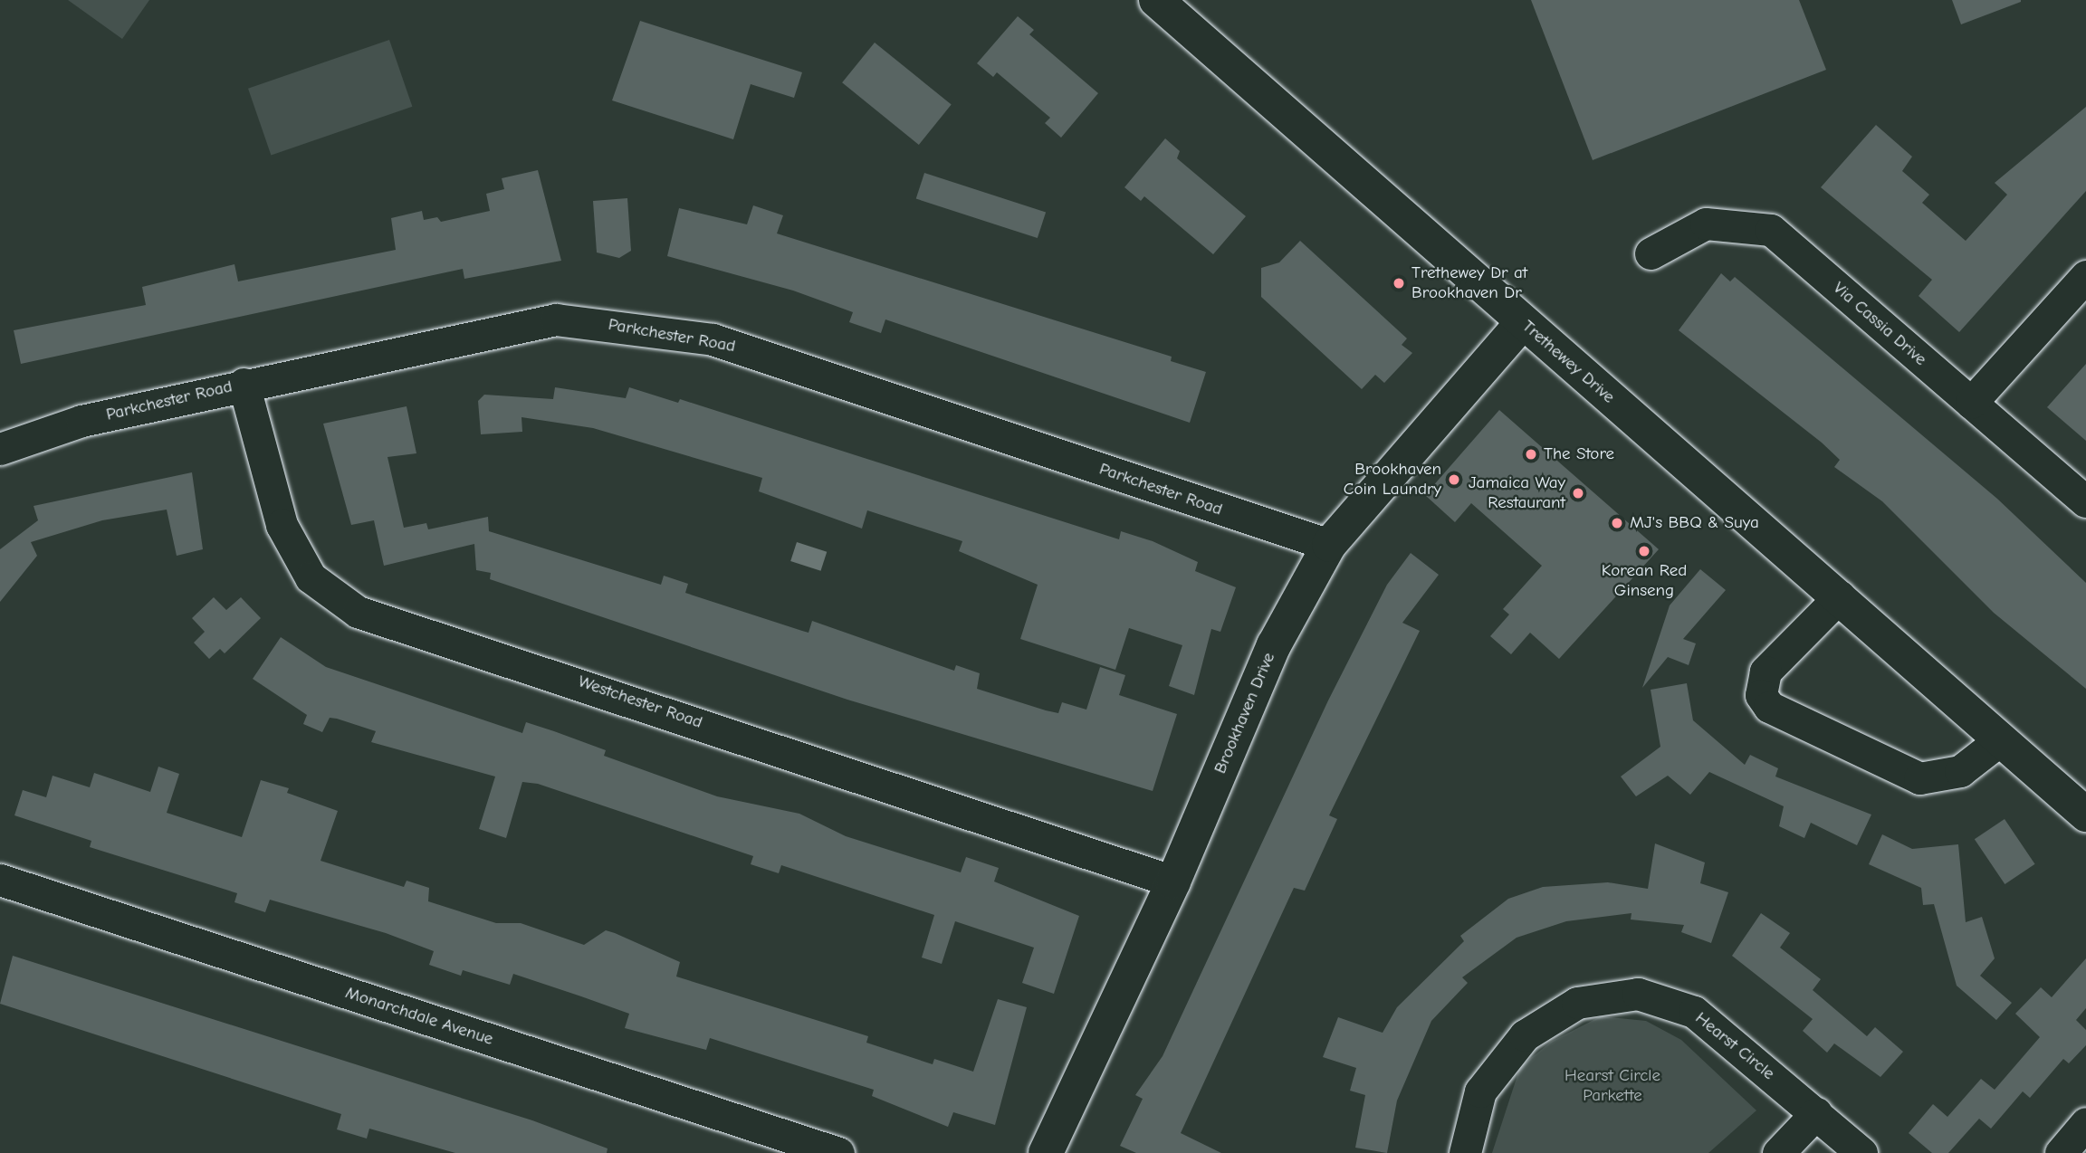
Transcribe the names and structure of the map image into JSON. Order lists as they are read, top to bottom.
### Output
{
  "streets": {
    "main road": ["Trethewey Drive", "Brookhaven Drive"],
    "street": [
      "Via Cassia Drive",
      "Parkchester Road",
      "Westchester Road",
      "Monarchdale Avenue",
      "Hearst Circle"
    ]
  },
  "crossings": [
    ["Parkchester Road", "Westchester Road"],
    ["Parkchester Road", "Brookhaven Drive"],
    ["Trethewey Drive", "Brookhaven Drive"],
    ["Westchester Road", "Brookhaven Drive"]
  ],
  "parks": ["Hearst Circle Parkette"],
  "places": [
    "Trethewey Dr at Brookhaven Dr",
    "The Store",
    "Brookhaven Coin Laundry",
    "Jamaica Way Restaurant",
    "MJ's BBQ & Suya",
    "Korean Red Ginseng"
  ]
}
